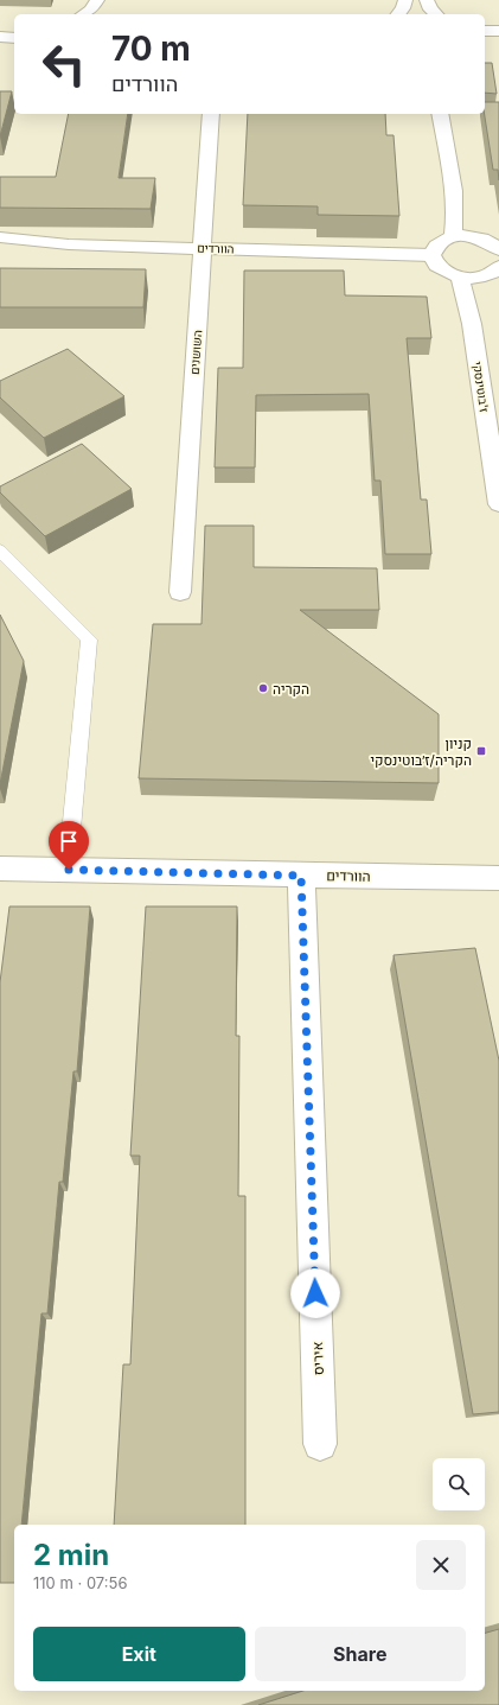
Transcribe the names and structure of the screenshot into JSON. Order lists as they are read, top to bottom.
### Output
{
  "streets": {
    "street": [
      "הוורדים",
      "השושנים",
      "ז'בוטינסקי",
      "איריס"
    ]
  },
  "crossings": [
    ["הוורדים", "השושנים"],
    ["הוורדים", "איריס"]
  ],
  "places": {
    "other": ["הקריה"],
    "transit": ["קניון הקריה/ז׳בוטינסקי"]
  },
  "page": {
    "turn": ["70 m", "הוורדים"],
    "heading": ["2 min", "110 m · 07:56"],
    "buttons": ["Exit", "Share"]
  }
}
